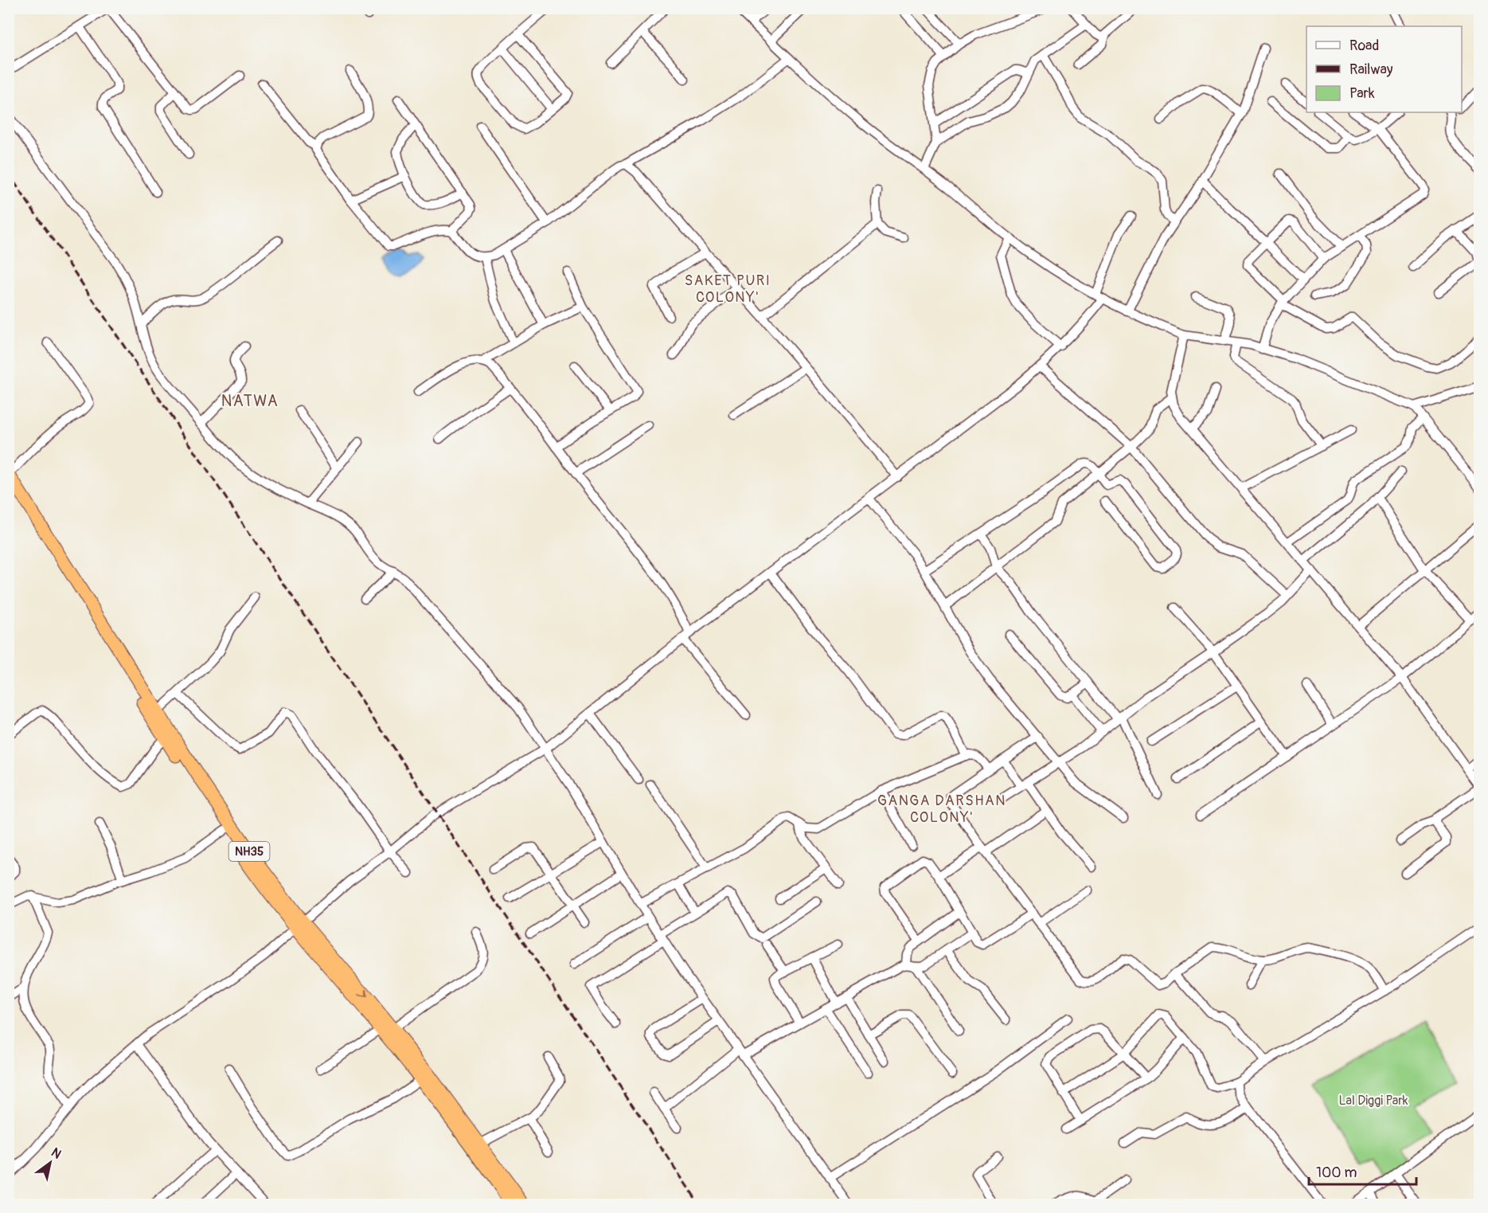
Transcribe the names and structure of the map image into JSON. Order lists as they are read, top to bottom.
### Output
{
  "streets": {
    "highway": ["NH35"]
  },
  "districts": ["SAKET PURI COLONY'", "NATWA", "GANGA DARSHAN COLONY'"],
  "parks": ["Lal Diggi Park"],
  "legend": ["Road", "Railway", "Park"],
  "scale_bar": "100 m",
  "north": "top right"
}
